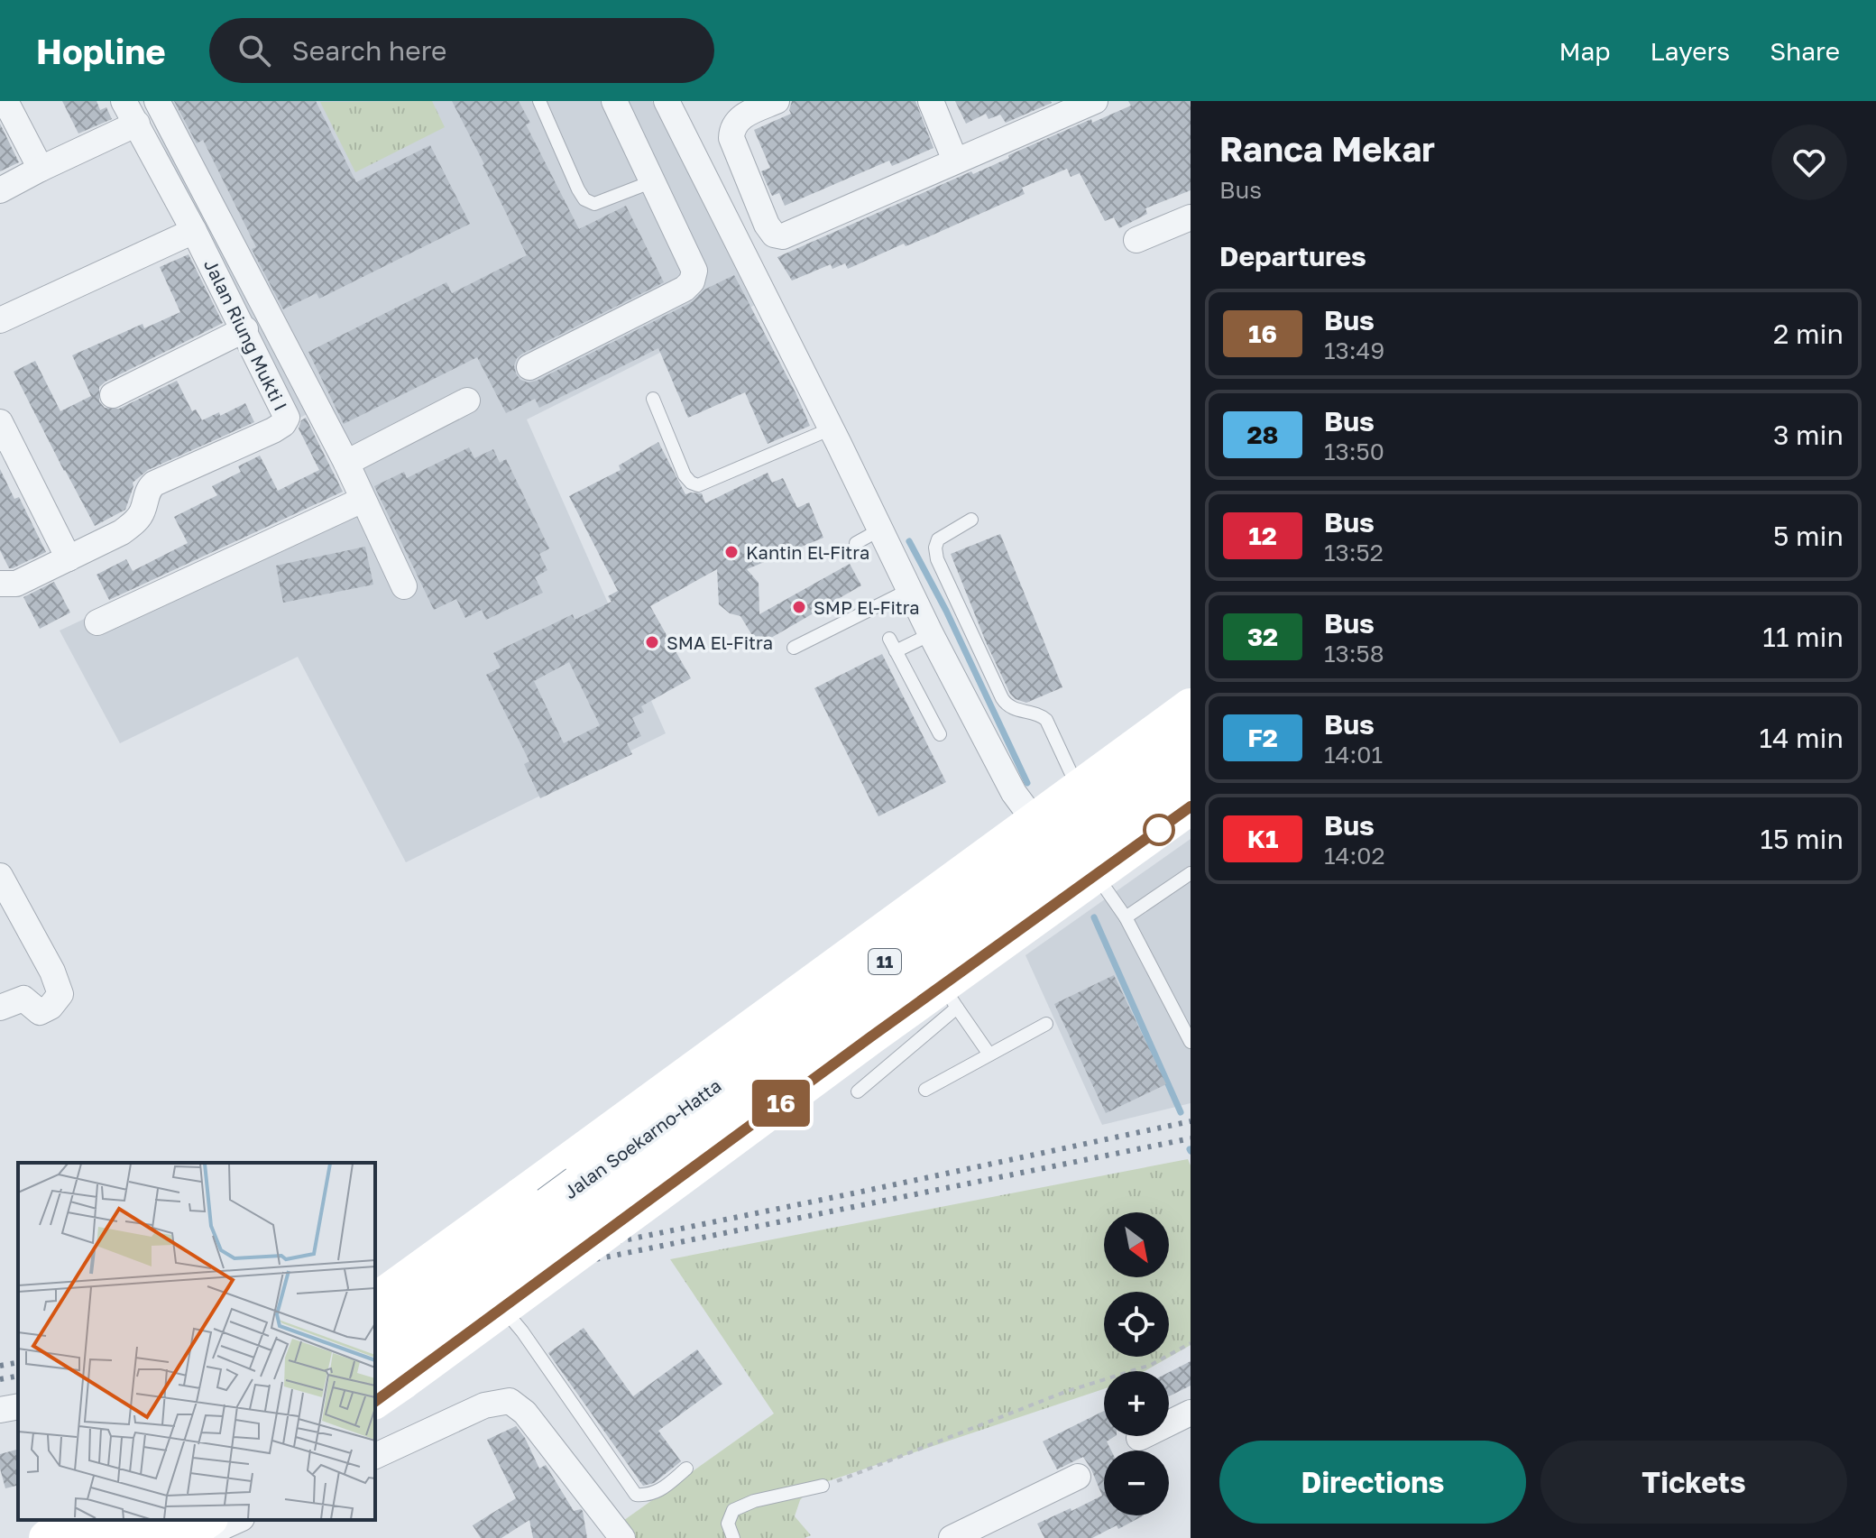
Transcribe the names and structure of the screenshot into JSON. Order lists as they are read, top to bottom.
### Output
{
  "streets": {
    "highway": ["11", "Jalan Soekarno-Hatta"],
    "street": ["Jalan Riung Mukti I"]
  },
  "places": ["Kantin El-Fitra", "SMP El-Fitra", "SMA El-Fitra"],
  "lines": ["bus line 16"],
  "north": "bottom right",
  "page": {
    "header": "Hopline",
    "search": "Search here",
    "nav": ["Map", "Layers", "Share"],
    "on_map": "16",
    "heading": [
      ["Ranca Mekar", "Bus"],
      "Departures"
    ],
    "list": [
      {
        "mark": "16",
        "name": "Bus",
        "note": "13:49",
        "value": "2 min"
      },
      {
        "mark": "28",
        "name": "Bus",
        "note": "13:50",
        "value": "3 min"
      },
      {
        "mark": "12",
        "name": "Bus",
        "note": "13:52",
        "value": "5 min"
      },
      {
        "mark": "32",
        "name": "Bus",
        "note": "13:58",
        "value": "11 min"
      },
      {
        "mark": "F2",
        "name": "Bus",
        "note": "14:01",
        "value": "14 min"
      },
      {
        "mark": "K1",
        "name": "Bus",
        "note": "14:02",
        "value": "15 min"
      }
    ],
    "map_buttons": ["+", "−"],
    "buttons": ["Directions", "Tickets"]
  }
}
